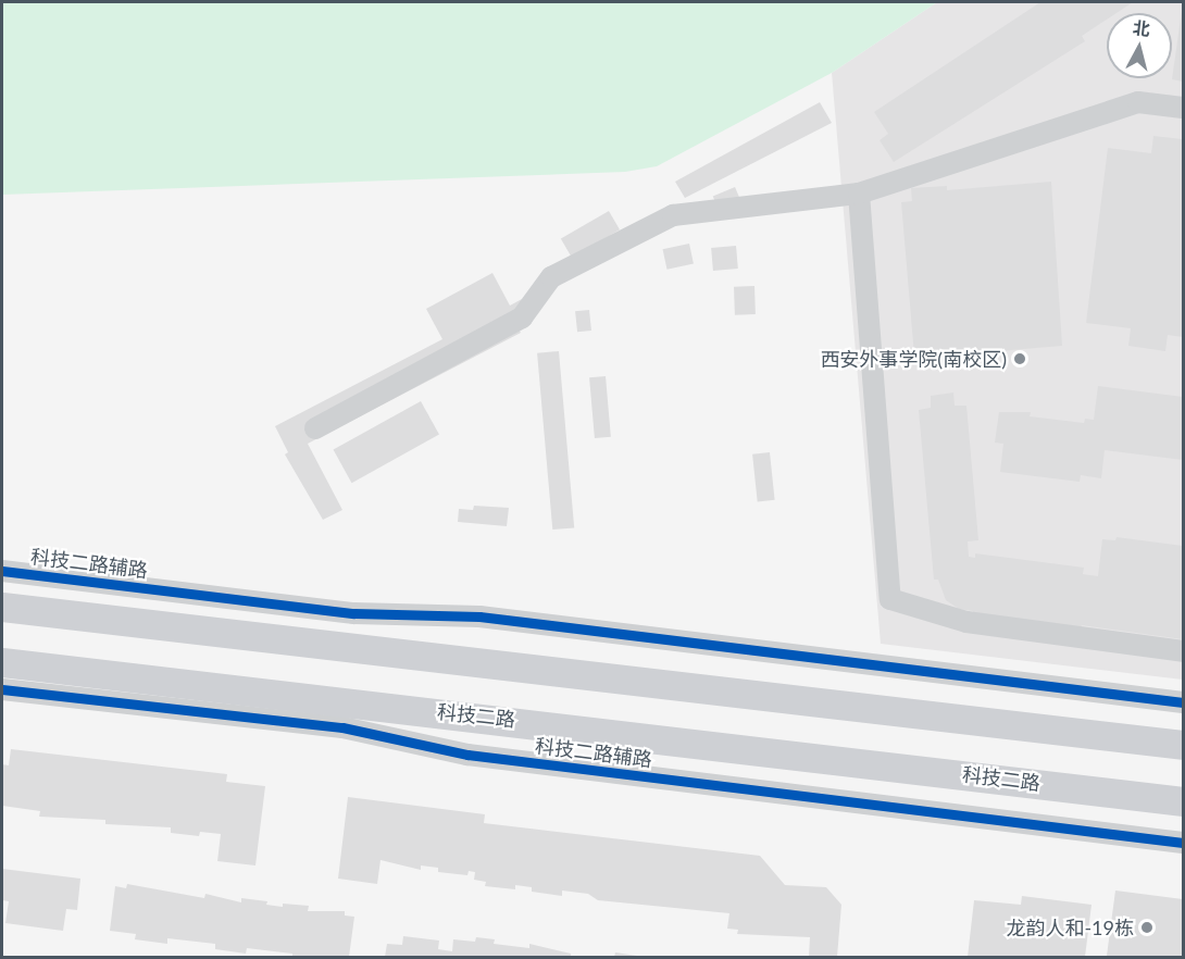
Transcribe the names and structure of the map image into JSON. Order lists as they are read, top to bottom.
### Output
{
  "streets": {
    "main road": ["科技二路"],
    "street": ["科技二路辅路"]
  },
  "places": ["西安外事学院(南校区)", "龙韵人和-19栋"],
  "north": "top"
}
